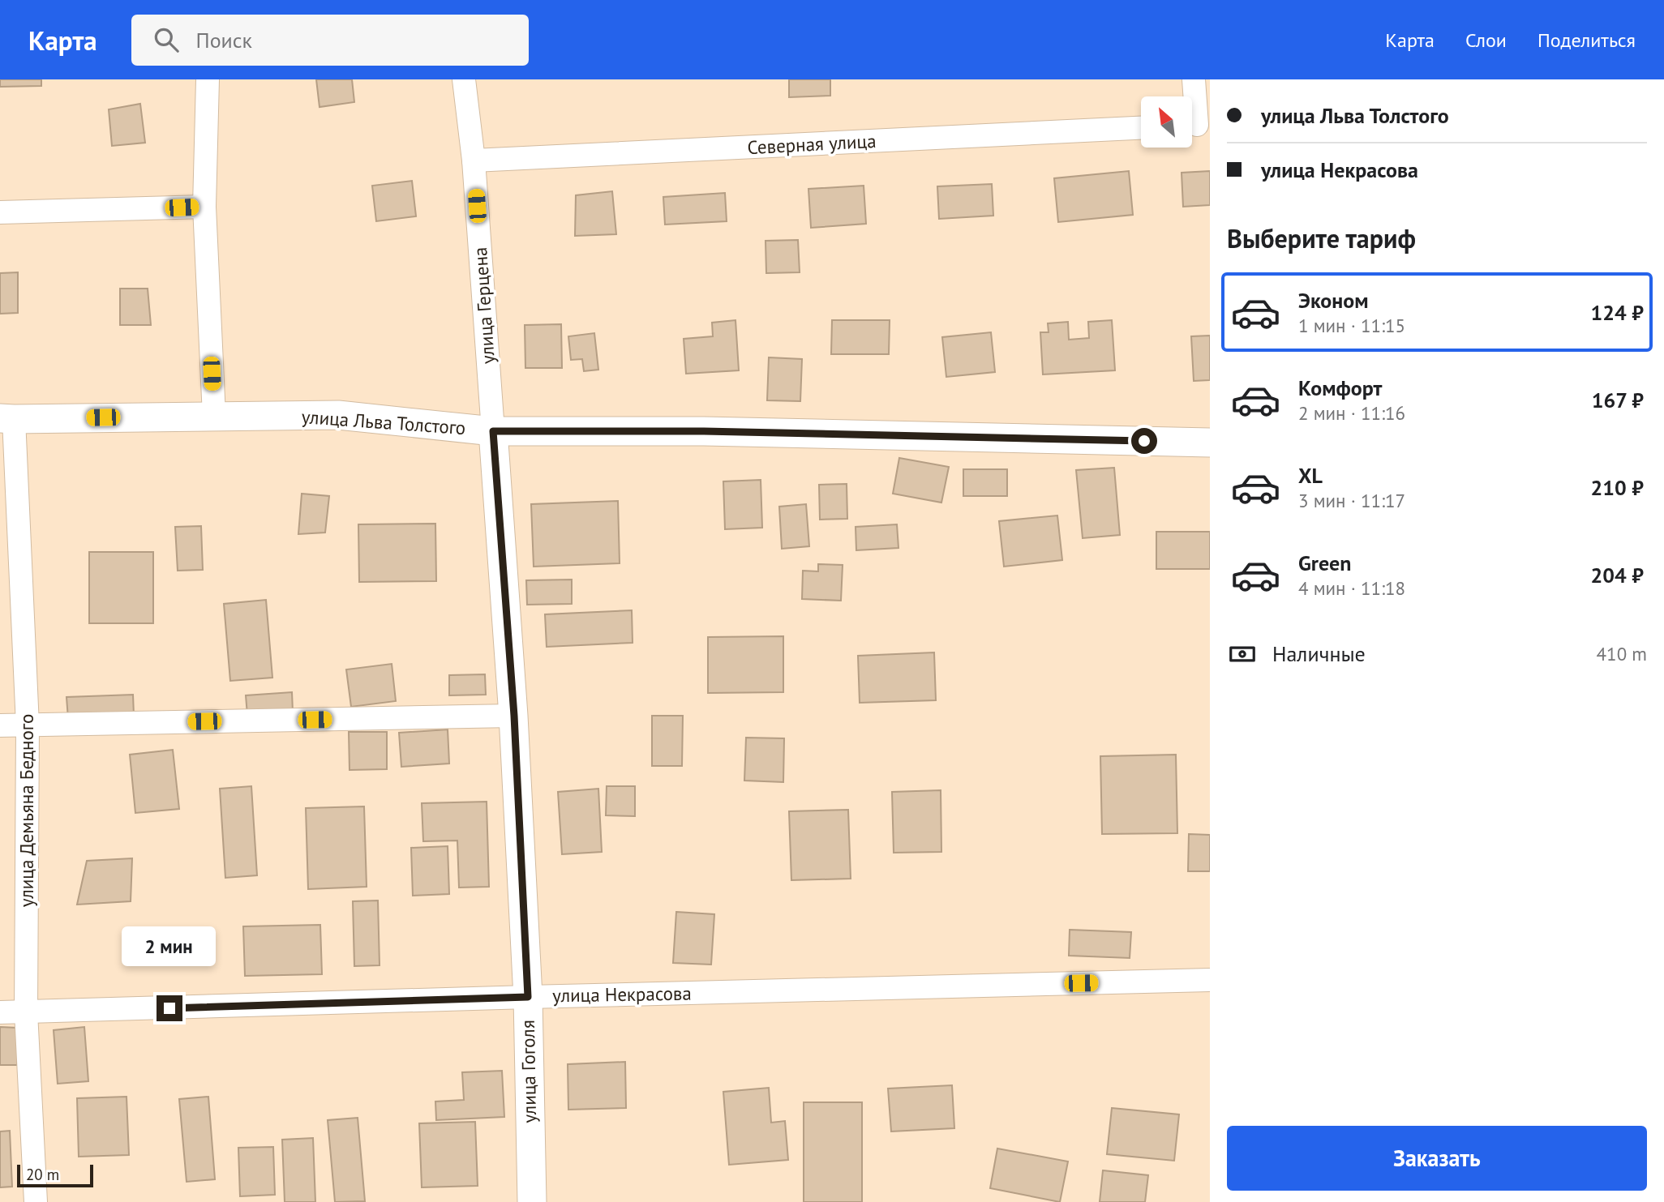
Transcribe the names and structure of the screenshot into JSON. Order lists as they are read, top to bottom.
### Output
{
  "streets": {
    "street": [
      "Северная улица",
      "улица Герцена",
      "улица Льва Толстого",
      "улица Демьяна Бедного",
      "улица Некрасова",
      "улица Гоголя"
    ]
  },
  "crossings": [
    ["Северная улица", "улица Герцена"],
    ["улица Герцена", "улица Льва Толстого"],
    ["улица Герцена", "улица Гоголя"],
    ["улица Льва Толстого", "улица Демьяна Бедного"],
    ["улица Льва Толстого", "улица Гоголя"],
    ["улица Демьяна Бедного", "улица Некрасова"],
    ["улица Некрасова", "улица Гоголя"]
  ],
  "scale_bar": "20 m",
  "north": "top left",
  "page": {
    "header": "Карта",
    "search": "Поиск",
    "nav": ["Карта", "Слои", "Поделиться"],
    "banner": ["улица Льва Толстого", "улица Некрасова"],
    "heading": "Выберите тариф",
    "list": [
      {
        "name": "Эконом",
        "note": "1 мин · 11:15",
        "value": "124 ₽"
      },
      {
        "name": "Комфорт",
        "note": "2 мин · 11:16",
        "value": "167 ₽"
      },
      {
        "name": "XL",
        "note": "3 мин · 11:17",
        "value": "210 ₽"
      },
      {
        "name": "Green",
        "note": "4 мин · 11:18",
        "value": "204 ₽"
      }
    ],
    "pay": ["Наличные", "410 m"],
    "bubble": "2 мин",
    "buttons": "Заказать",
    "scale": "20 m"
  }
}
